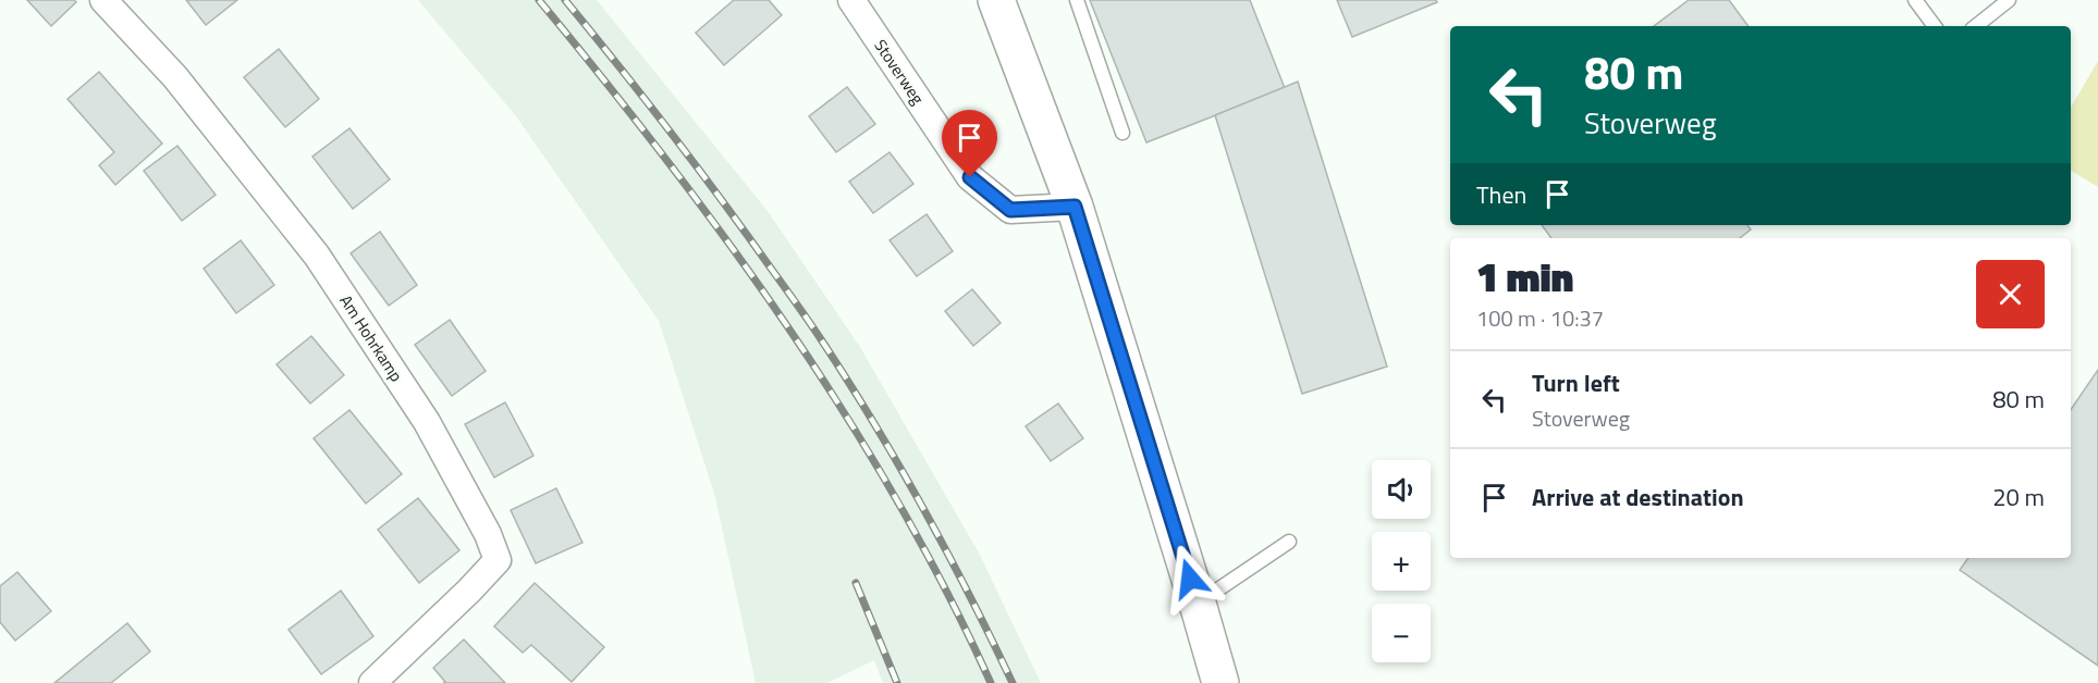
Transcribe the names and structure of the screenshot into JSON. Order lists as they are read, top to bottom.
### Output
{
  "streets": {
    "street": ["Stoverweg", "Am Hohrkamp"]
  },
  "page": {
    "turn": ["80 m", "Stoverweg"],
    "then": "Then",
    "heading": ["1 min", "100 m · 10:37"],
    "list": [
      {
        "name": "Turn left",
        "note": "Stoverweg",
        "value": "80 m"
      },
      {
        "name": "Arrive at destination",
        "value": "20 m"
      }
    ],
    "map_buttons": ["+", "−"]
  }
}
